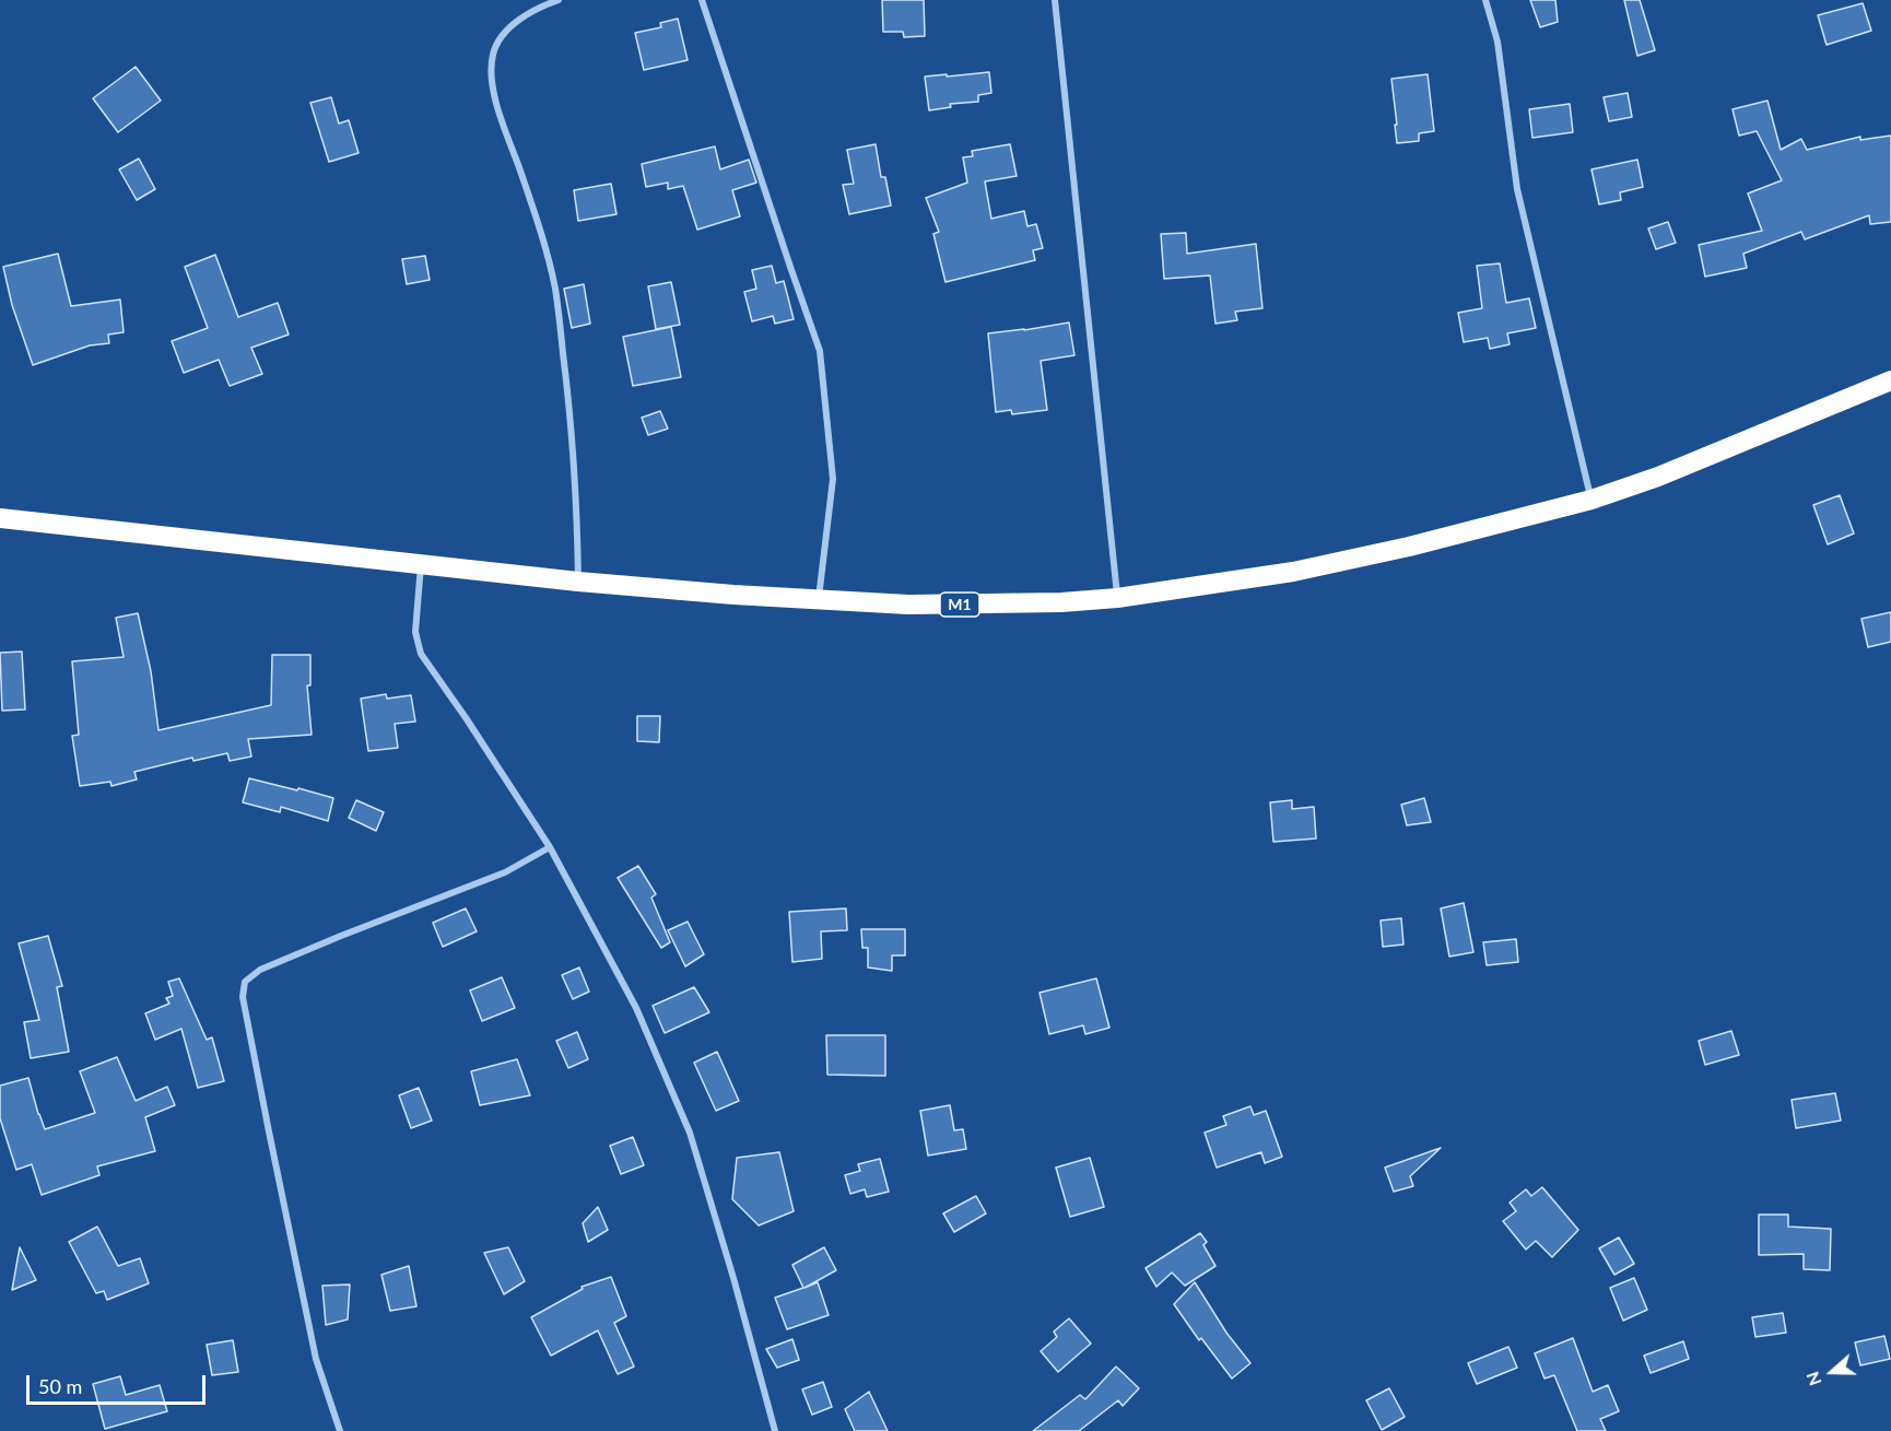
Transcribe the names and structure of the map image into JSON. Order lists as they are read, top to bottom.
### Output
{
  "streets": {
    "highway": ["M1"]
  },
  "scale_bar": "50 m",
  "north": "left"
}
